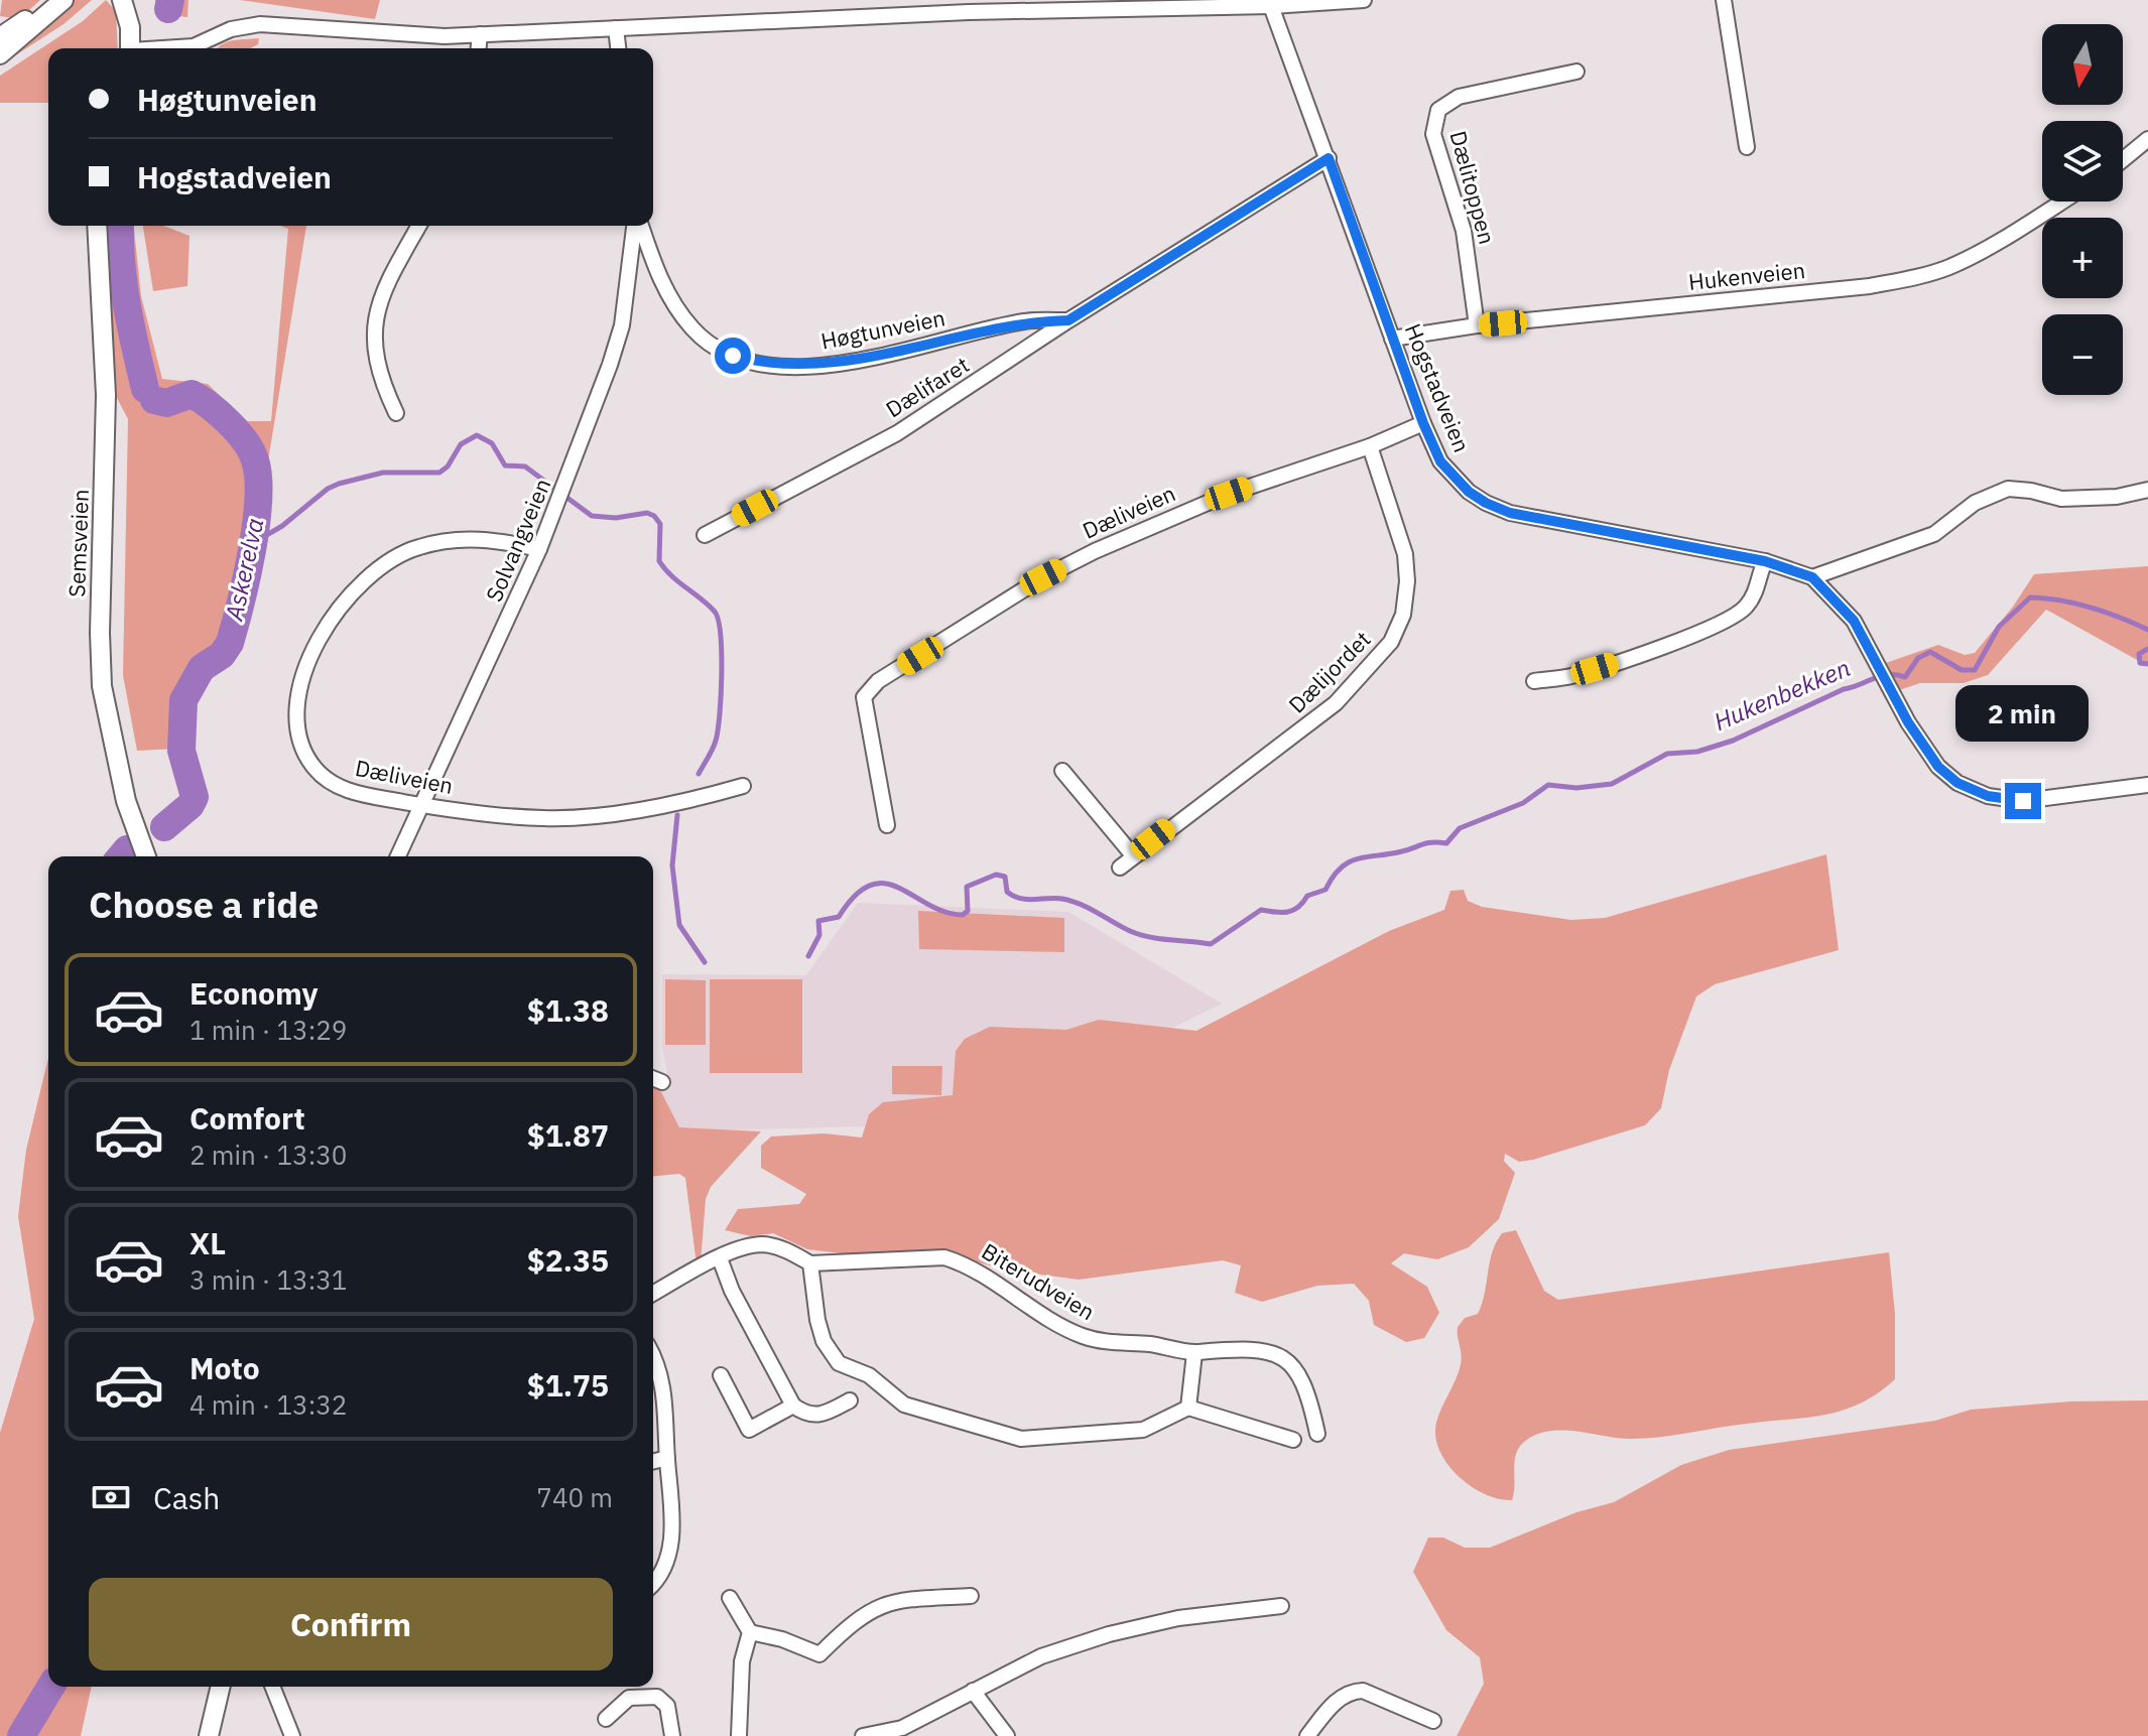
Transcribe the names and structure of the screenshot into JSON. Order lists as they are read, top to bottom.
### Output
{
  "streets": {
    "main road": ["Semsveien"],
    "street": [
      "Dælitoppen",
      "Hukenveien",
      "Høgtunveien",
      "Dælifaret",
      "Hogstadveien",
      "Dæliveien",
      "Solvangveien",
      "Dælijordet",
      "Biterudveien"
    ]
  },
  "crossings": [
    ["Dælitoppen", "Hukenveien"],
    ["Hukenveien", "Hogstadveien"],
    ["Høgtunveien", "Dælifaret"],
    ["Dælifaret", "Hogstadveien"],
    ["Hogstadveien", "Dæliveien"],
    ["Dæliveien", "Solvangveien"],
    ["Dæliveien", "Dælijordet"]
  ],
  "water": ["Askerelva", "Hukenbekken"],
  "north": "bottom",
  "page": {
    "map_buttons": ["+", "−"],
    "banner": ["Høgtunveien", "Hogstadveien"],
    "bubble": "2 min",
    "heading": "Choose a ride",
    "list": [
      {
        "name": "Economy",
        "note": "1 min · 13:29",
        "value": "$1.38"
      },
      {
        "name": "Comfort",
        "note": "2 min · 13:30",
        "value": "$1.87"
      },
      {
        "name": "XL",
        "note": "3 min · 13:31",
        "value": "$2.35"
      },
      {
        "name": "Moto",
        "note": "4 min · 13:32",
        "value": "$1.75"
      }
    ],
    "pay": ["Cash", "740 m"],
    "buttons": "Confirm"
  }
}
